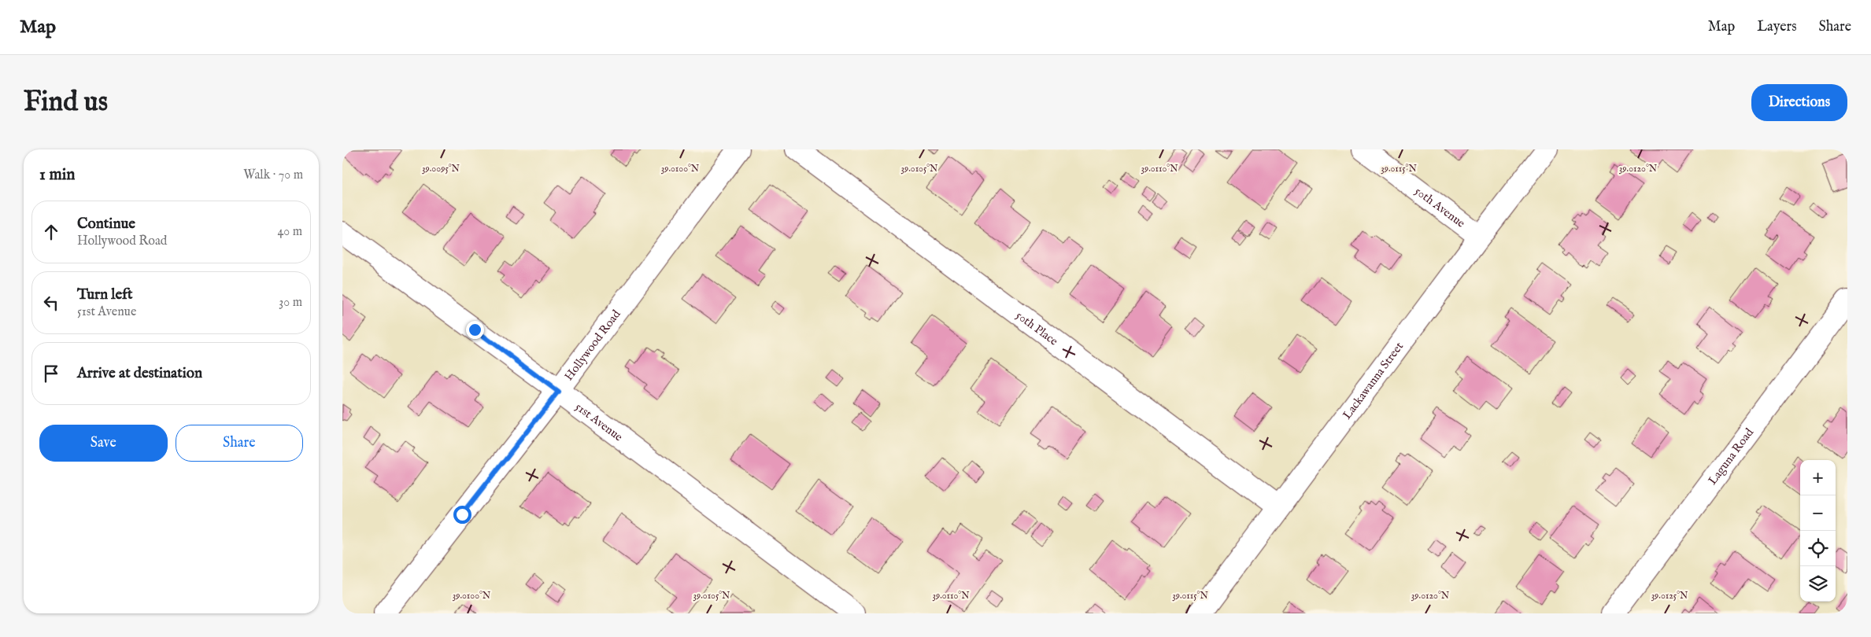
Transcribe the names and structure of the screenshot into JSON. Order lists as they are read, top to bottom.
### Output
{
  "streets": {
    "street": [
      "50th Avenue",
      "50th Place",
      "Hollywood Road",
      "Lackawanna Street",
      "51st Avenue",
      "Laguna Road"
    ]
  },
  "crossings": [
    ["50th Avenue", "Lackawanna Street"],
    ["50th Place", "Lackawanna Street"],
    ["Hollywood Road", "51st Avenue"]
  ],
  "page": {
    "header": "Map",
    "nav": ["Map", "Layers", "Share"],
    "buttons": [
      "Directions",
      ["Save", "Share"]
    ],
    "title": "Find us",
    "heading": ["1 min", "Walk · 70 m"],
    "list": [
      ["Continue", "Hollywood Road", "40 m"],
      ["Turn left", "51st Avenue", "30 m"],
      "Arrive at destination"
    ],
    "map_buttons": ["+", "−"]
  },
  "coordinates": [
    "39.0095°N",
    "39.0100°N",
    "39.0105°N",
    "39.0110°N",
    "39.0115°N",
    "39.0120°N",
    "39.0125°N"
  ]
}
